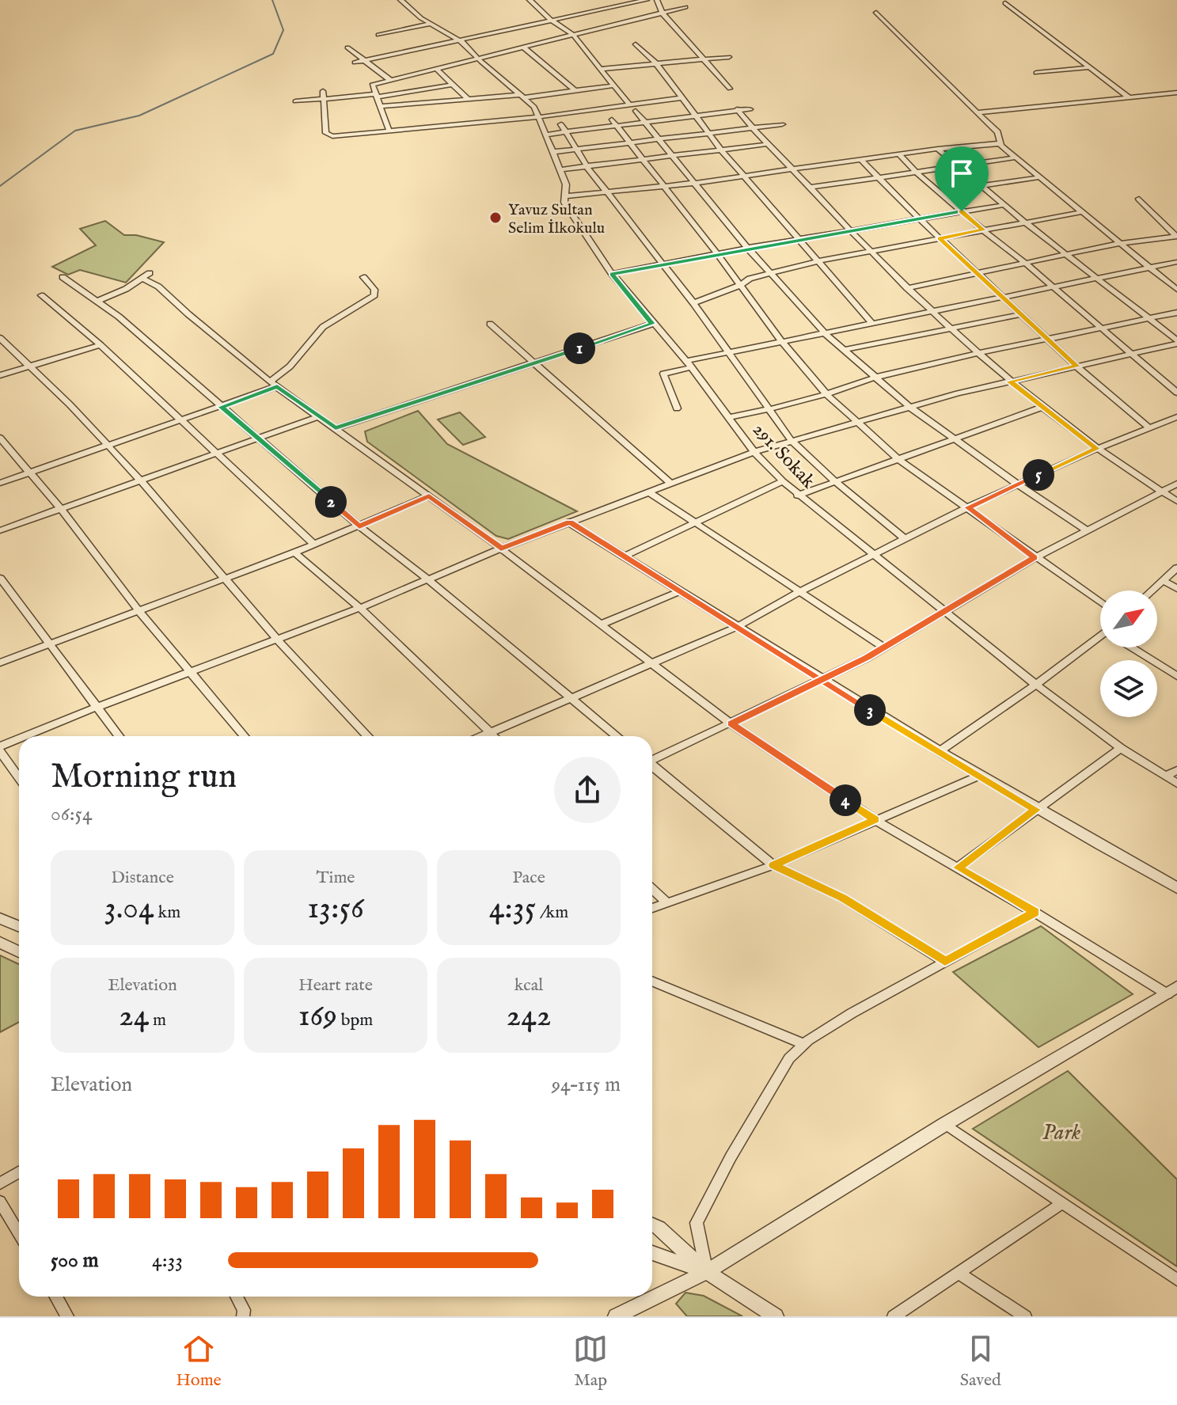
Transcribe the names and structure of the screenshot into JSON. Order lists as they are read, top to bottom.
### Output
{
  "streets": {
    "street": ["291. Sokak"]
  },
  "parks": ["Park"],
  "places": ["Yavuz Sultan Selim İlkokulu"],
  "north": "top right",
  "page": {
    "pins": [
      "1",
      "5",
      "2",
      "3",
      "4"
    ],
    "heading": ["Morning run", "06:54"],
    "stats": [
      ["Distance", "3.04 km"],
      ["Time", "13:56"],
      ["Pace", "4:35 /km"],
      ["Elevation", "24 m"],
      ["Heart rate", "169 bpm"],
      ["kcal", "242"]
    ],
    "chart": ["Elevation", "94–115 m"],
    "list": [
      {
        "name": "500 m",
        "note": "4:33"
      }
    ],
    "tabs": ["Home", "Map", "Saved"]
  }
}
